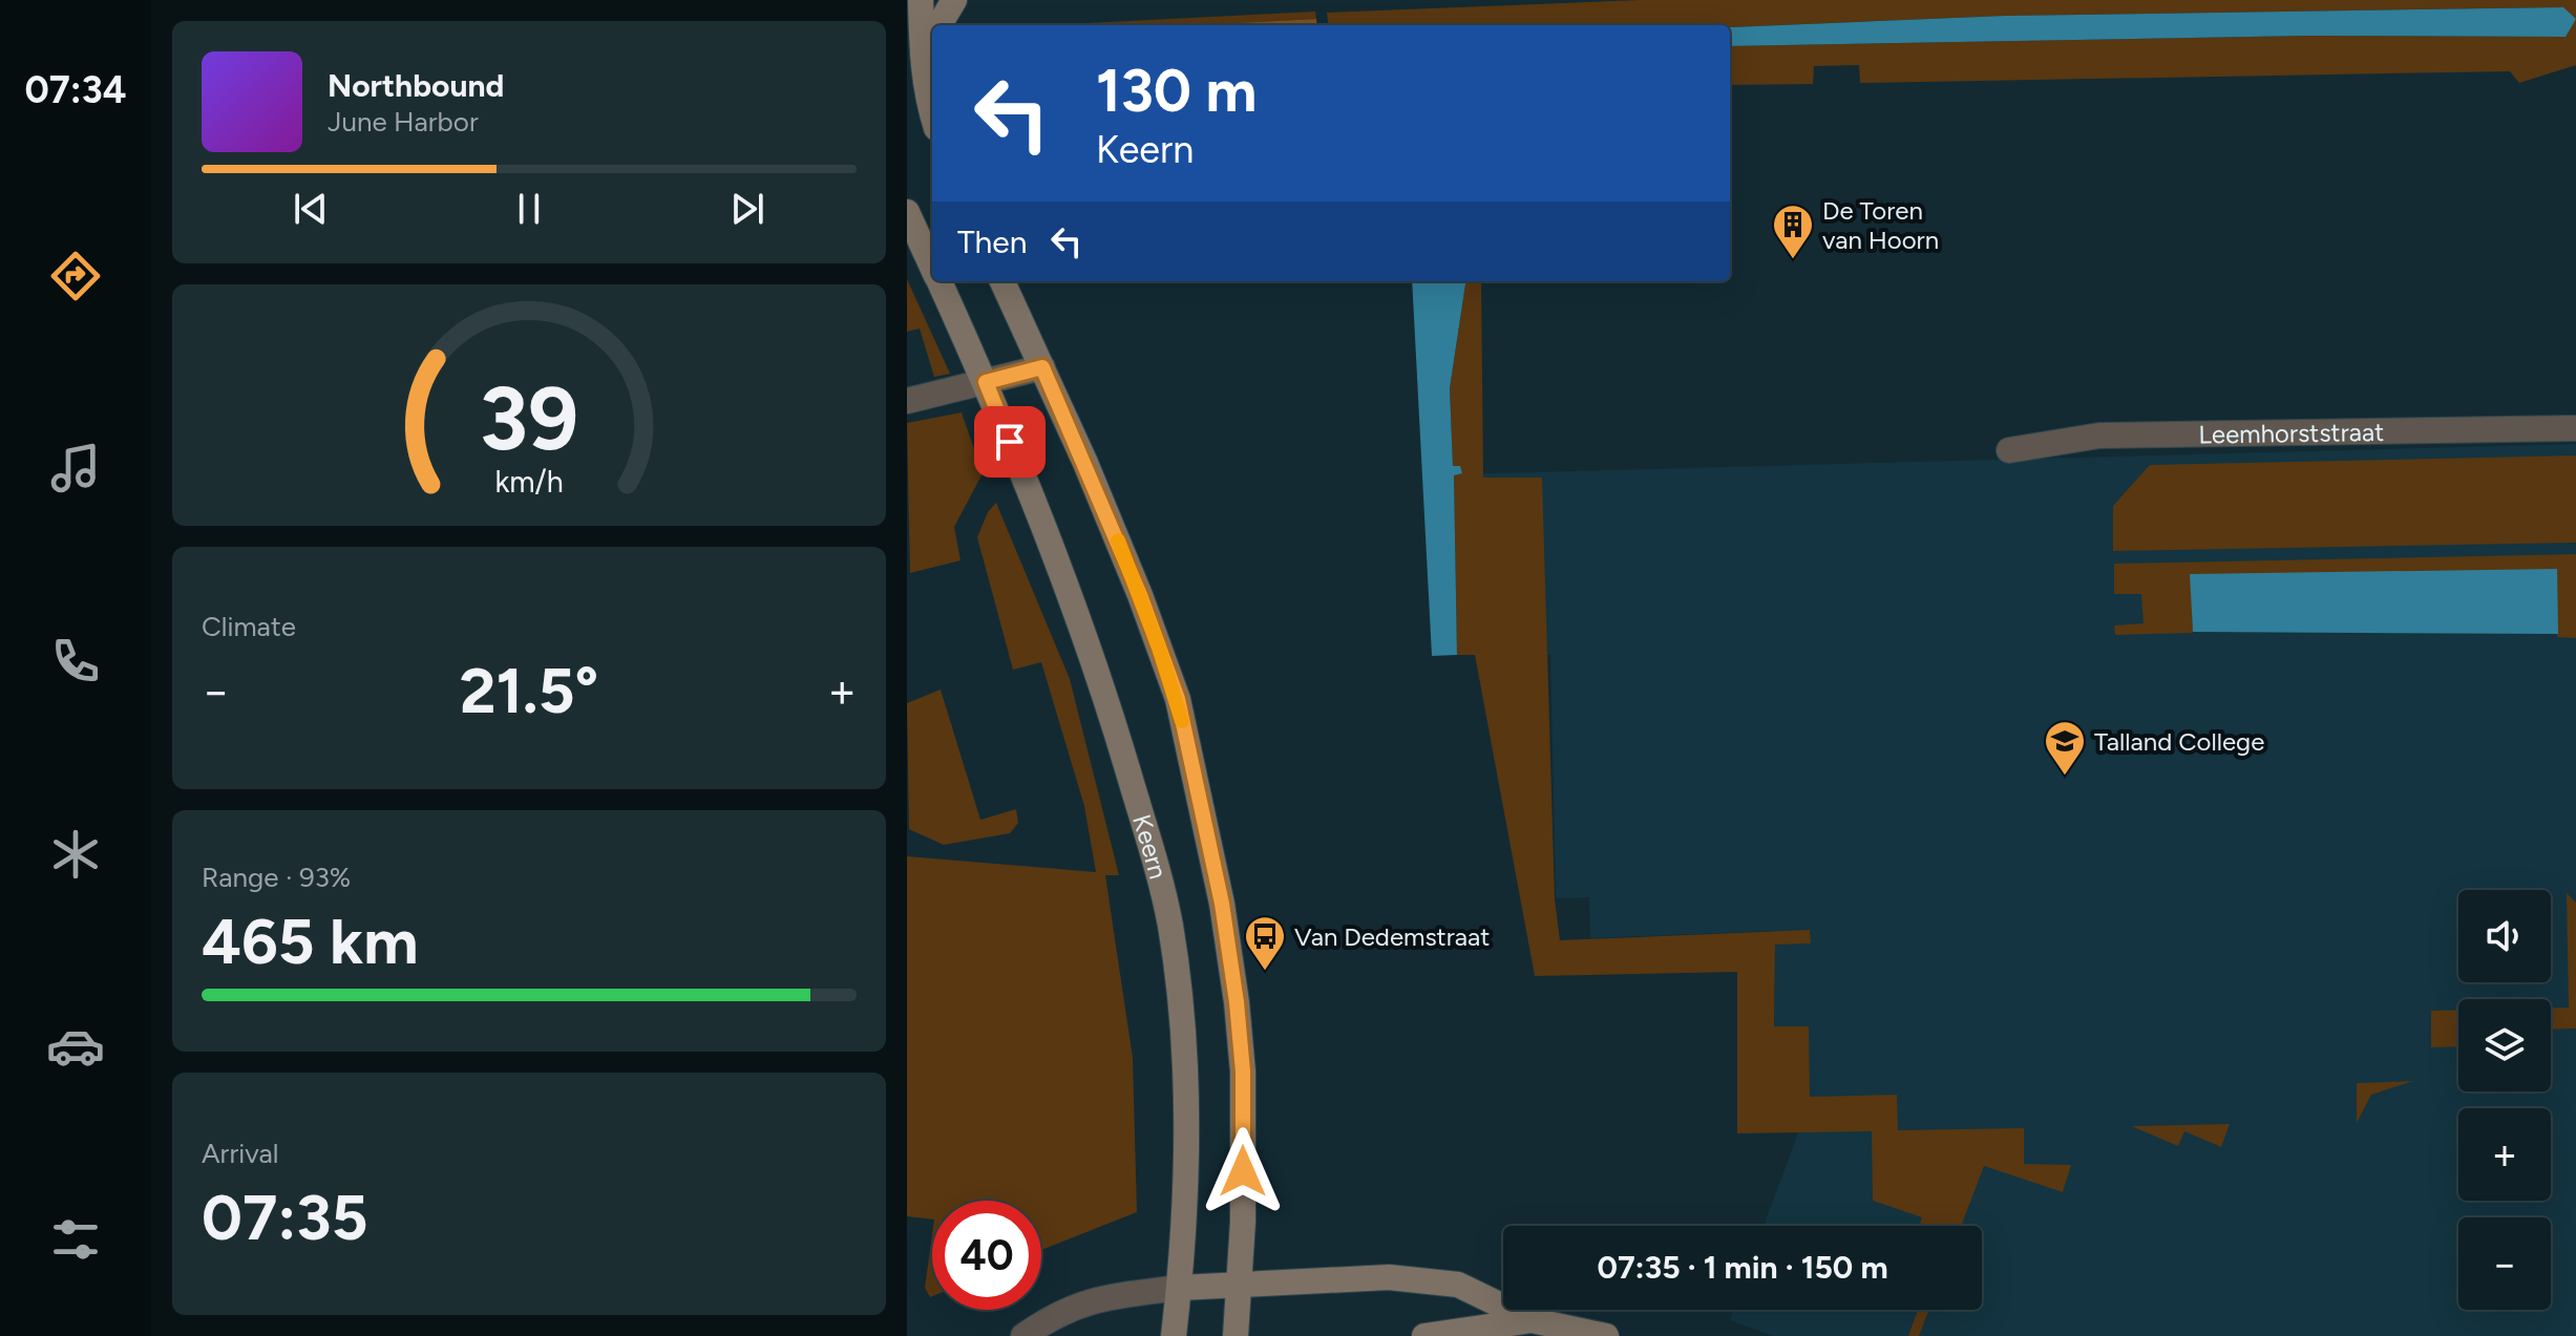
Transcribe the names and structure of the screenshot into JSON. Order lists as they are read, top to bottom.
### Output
{
  "streets": {
    "street": ["Leemhorststraat", "Keern"]
  },
  "places": {
    "building": ["De Toren van Hoorn"],
    "school or university": ["Talland College"],
    "bus stop": ["Van Dedemstraat"]
  },
  "page": {
    "tabs": "07:34",
    "turn": ["130 m", "Keern"],
    "song": ["Northbound", "June Harbor"],
    "then": "Then",
    "tile": [
      "Climate",
      ["Range · 93%", "465 km"],
      ["Arrival", "07:35"]
    ],
    "heat": ["−", "21.5°", "+"],
    "map_buttons": ["+", "−"],
    "limit": "40",
    "trip": "07:35 · 1 min · 150 m",
    "gauge": ["39", "km/h"]
  }
}
